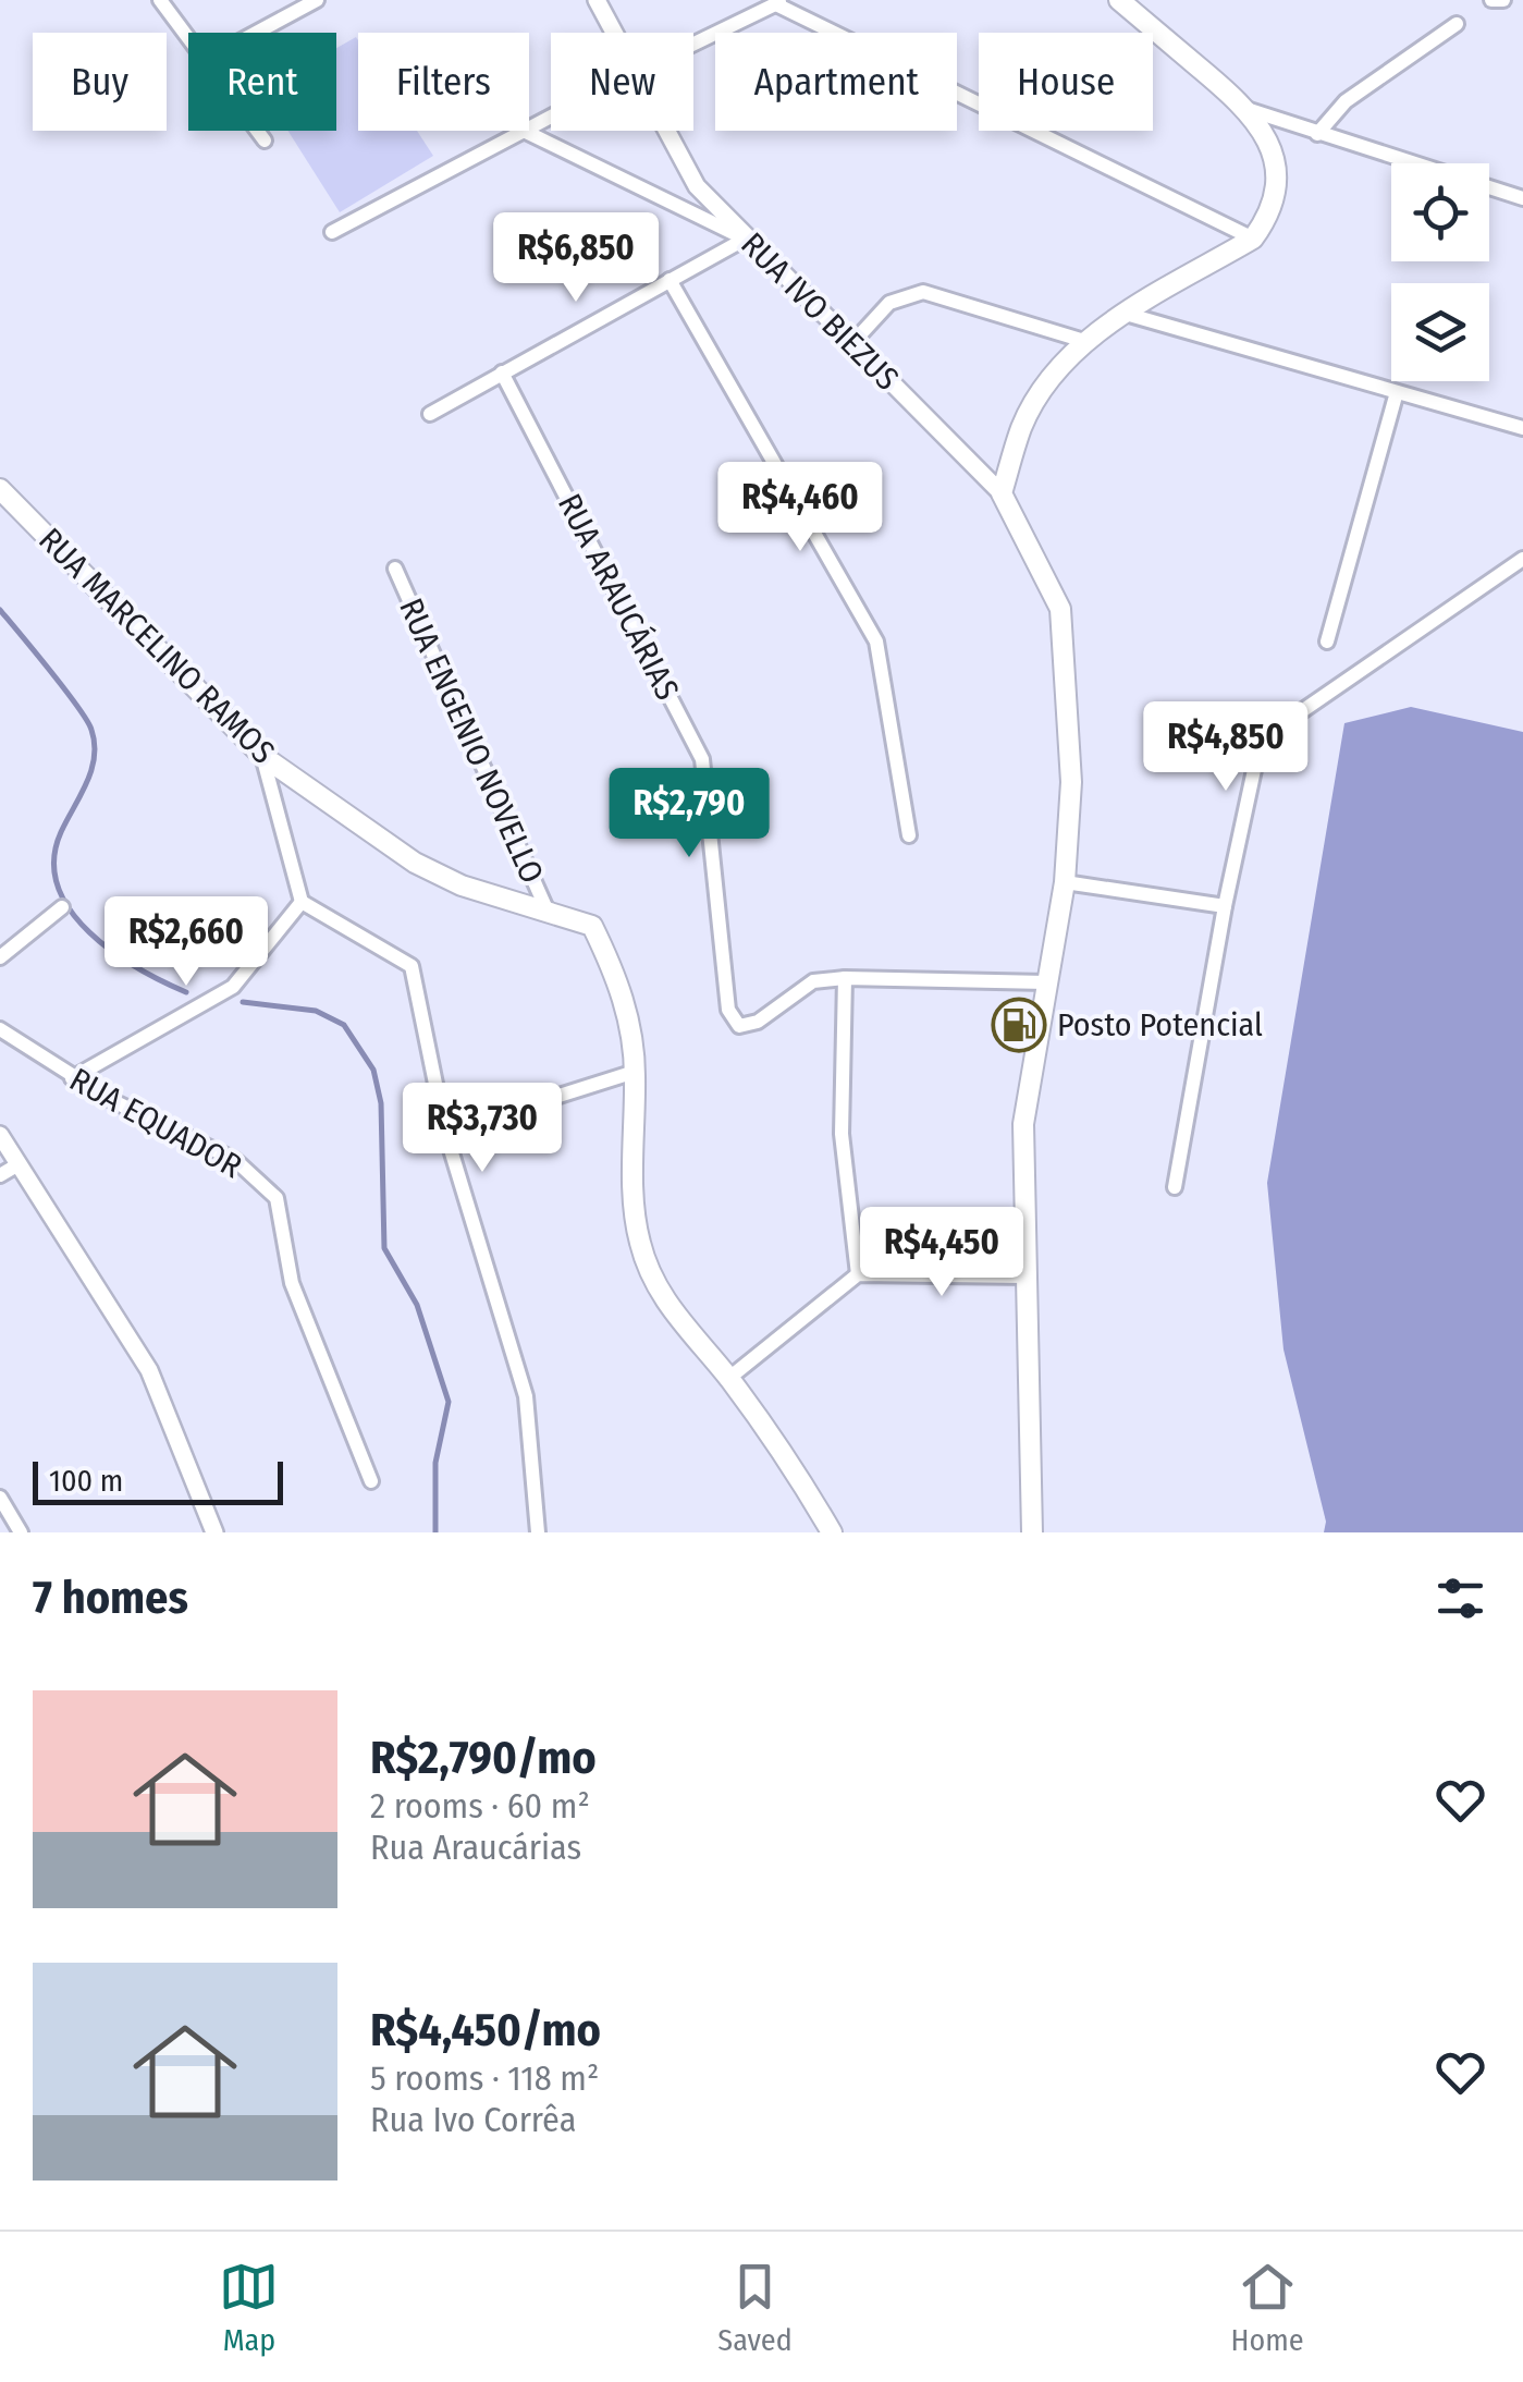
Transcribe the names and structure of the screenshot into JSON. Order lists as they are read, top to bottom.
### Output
{
  "streets": {
    "main road": ["RUA MARCELINO RAMOS"],
    "street": [
      "RUA IVO BIEZUS",
      "RUA ARAUCÁRIAS",
      "RUA ENGENIO NOVELLO",
      "RUA EQUADOR"
    ]
  },
  "crossings": [
    ["RUA MARCELINO RAMOS", "RUA ENGENIO NOVELLO"]
  ],
  "places": {
    "fuel station": ["Posto Potencial"]
  },
  "scale_bar": "100 m",
  "page": {
    "chip": [
      "Buy",
      "Rent",
      "Filters",
      "New",
      "Apartment",
      "House"
    ],
    "price": [
      "R$6,850",
      "R$4,460",
      "R$4,850",
      "R$2,790",
      "R$2,660",
      "R$3,730",
      "R$4,450"
    ],
    "scale": "100 m",
    "heading": "7 homes",
    "list": [
      {
        "name": "R$2,790/mo",
        "note": "2 rooms · 60 m² · Rua Araucárias"
      },
      {
        "name": "R$4,450/mo",
        "note": "5 rooms · 118 m² · Rua Ivo Corrêa"
      }
    ],
    "tabs": ["Map", "Saved", "Home"]
  }
}
